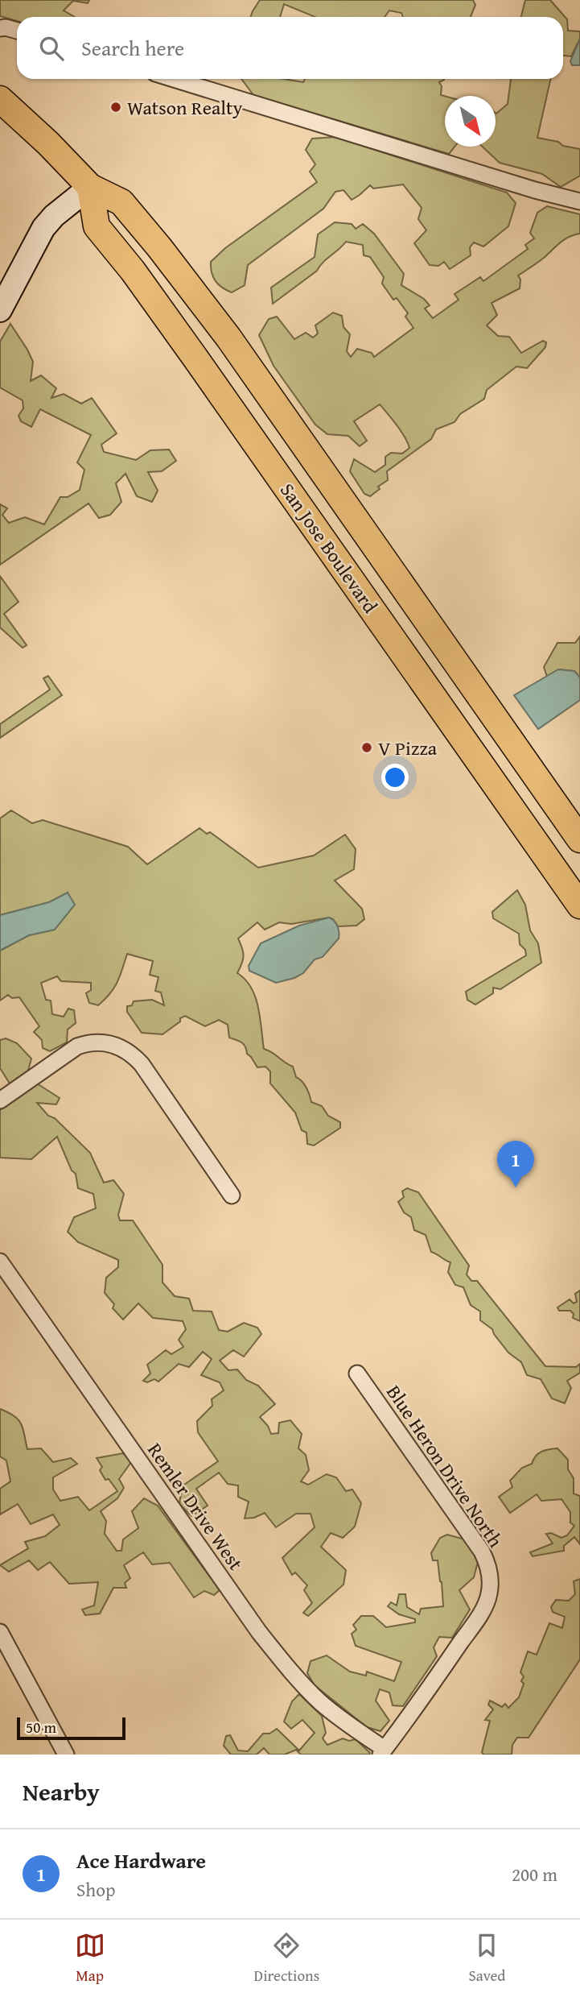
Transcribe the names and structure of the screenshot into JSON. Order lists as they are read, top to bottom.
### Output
{
  "streets": {
    "main road": ["San Jose Boulevard"],
    "street": ["Blue Heron Drive North", "Remler Drive West"]
  },
  "crossings": [
    ["Blue Heron Drive North", "Remler Drive West"]
  ],
  "places": ["Watson Realty", "V Pizza"],
  "scale_bar": "50 m",
  "north": "bottom right",
  "page": {
    "search": "Search here",
    "pins": "1",
    "scale": "50 m",
    "heading": "Nearby",
    "list": [
      {
        "mark": "1",
        "name": "Ace Hardware",
        "note": "Shop",
        "value": "200 m"
      }
    ],
    "nav": ["Map", "Directions", "Saved"]
  }
}
